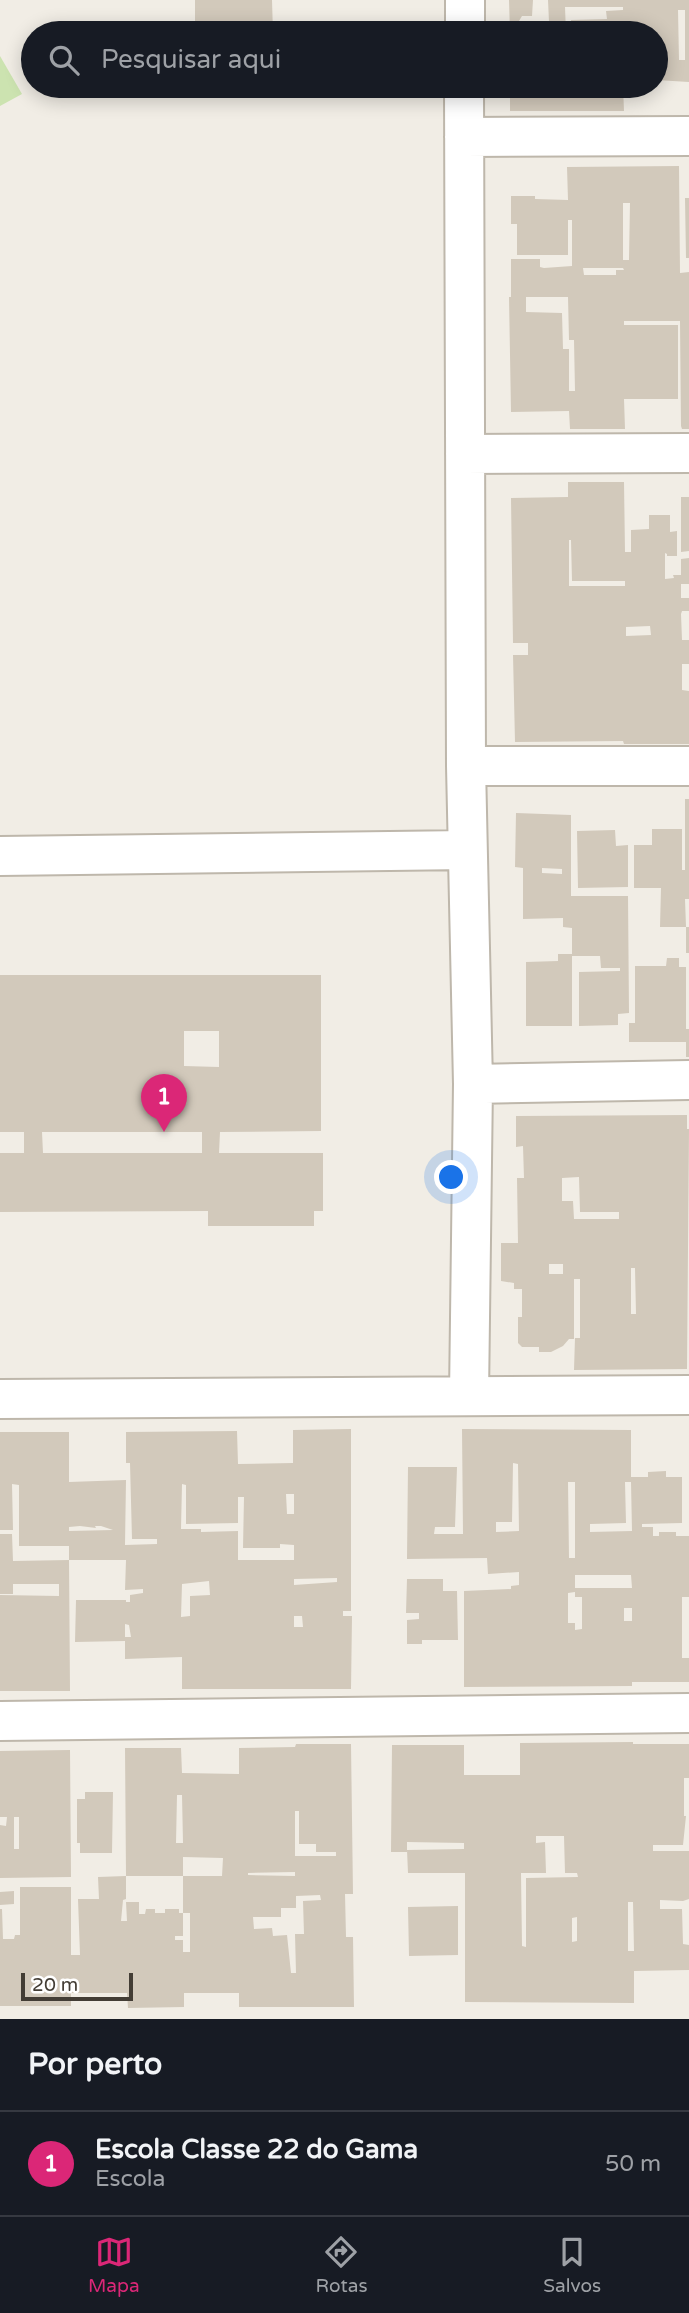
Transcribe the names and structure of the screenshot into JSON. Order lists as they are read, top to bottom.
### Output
{
  "scale_bar": "20 m",
  "page": {
    "search": "Pesquisar aqui",
    "pins": "1",
    "scale": "20 m",
    "heading": "Por perto",
    "list": [
      {
        "mark": "1",
        "name": "Escola Classe 22 do Gama",
        "note": "Escola",
        "value": "50 m"
      }
    ],
    "nav": ["Mapa", "Rotas", "Salvos"]
  }
}
